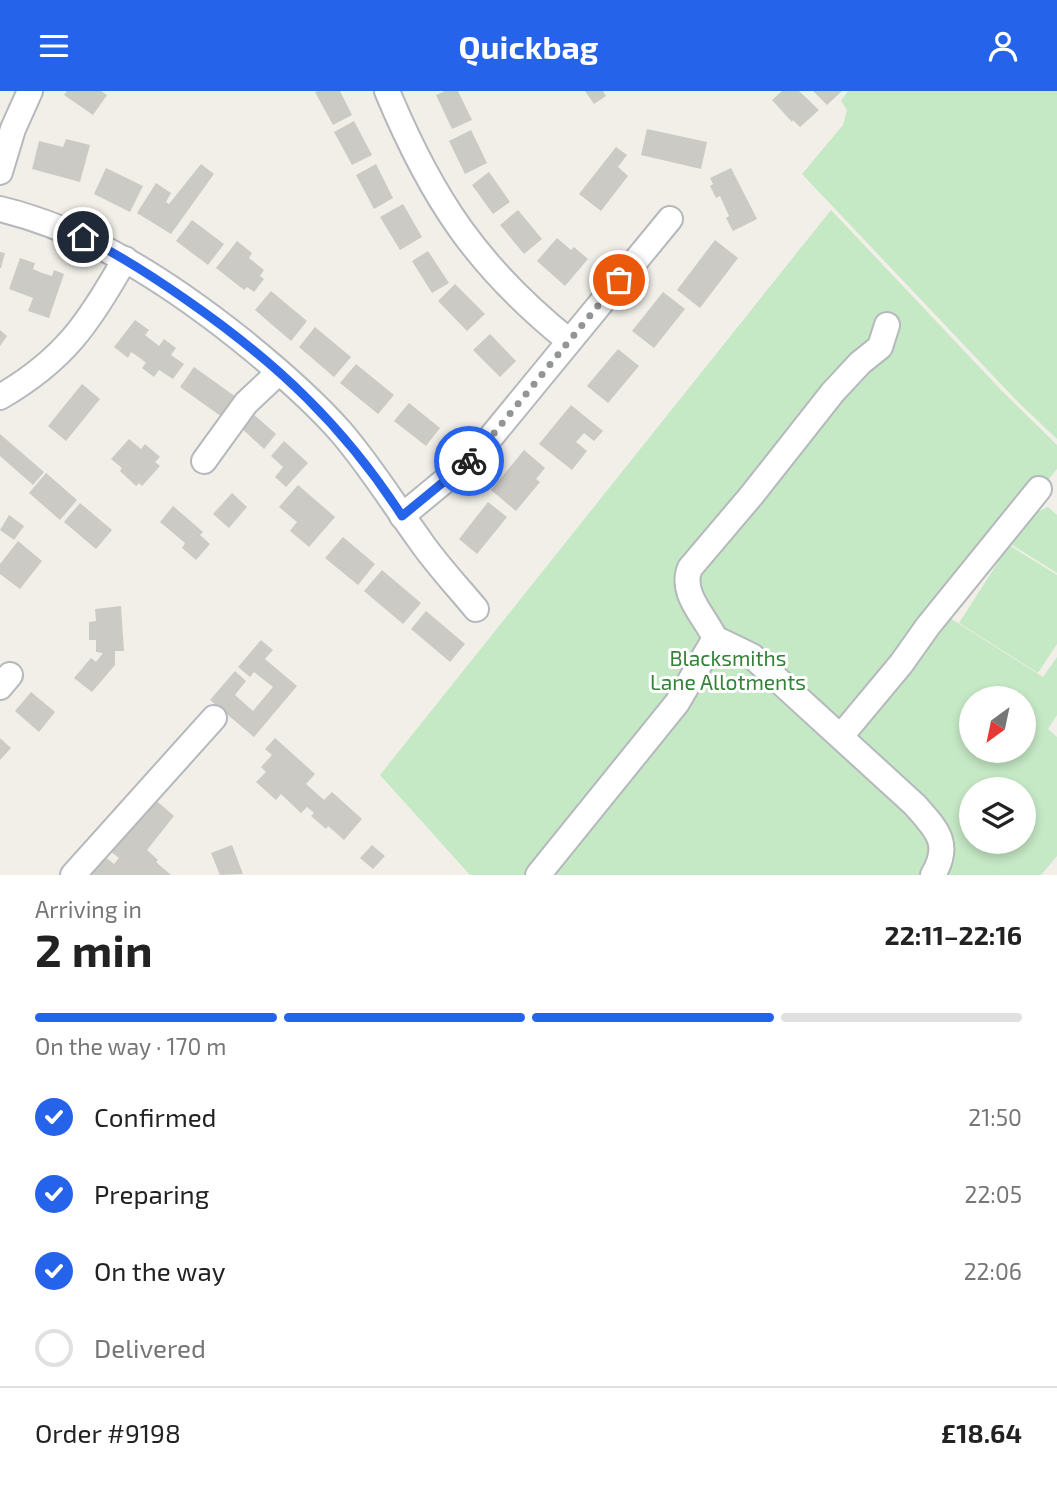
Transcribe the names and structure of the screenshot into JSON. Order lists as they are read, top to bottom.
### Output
{
  "parks": ["Blacksmiths Lane Allotments"],
  "north": "bottom left",
  "page": {
    "header": "Quickbag",
    "heading": ["2 min", "Arriving in", "22:11–22:16"],
    "panel": ["Order #9198", "£18.64"],
    "bar": "On the way · 170 m",
    "list": [
      ["Confirmed", "21:50"],
      ["Preparing", "22:05"],
      ["On the way", "22:06"],
      "Delivered"
    ]
  }
}
